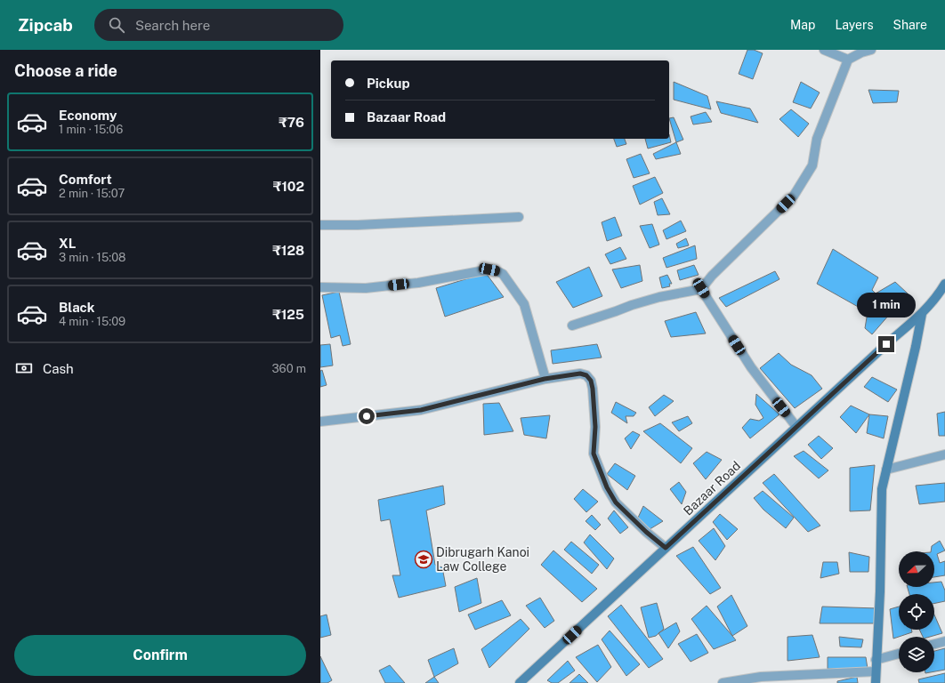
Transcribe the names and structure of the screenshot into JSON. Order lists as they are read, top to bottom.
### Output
{
  "streets": {
    "street": ["Bazaar Road"]
  },
  "places": {
    "school or university": ["Dibrugarh Kanoi Law College"]
  },
  "north": "left",
  "page": {
    "header": "Zipcab",
    "search": "Search here",
    "nav": ["Map", "Layers", "Share"],
    "heading": "Choose a ride",
    "banner": ["Pickup", "Bazaar Road"],
    "list": [
      {
        "name": "Economy",
        "note": "1 min · 15:06",
        "value": "₹76"
      },
      {
        "name": "Comfort",
        "note": "2 min · 15:07",
        "value": "₹102"
      },
      {
        "name": "XL",
        "note": "3 min · 15:08",
        "value": "₹128"
      },
      {
        "name": "Black",
        "note": "4 min · 15:09",
        "value": "₹125"
      }
    ],
    "bubble": "1 min",
    "pay": ["Cash", "360 m"],
    "buttons": "Confirm"
  }
}
